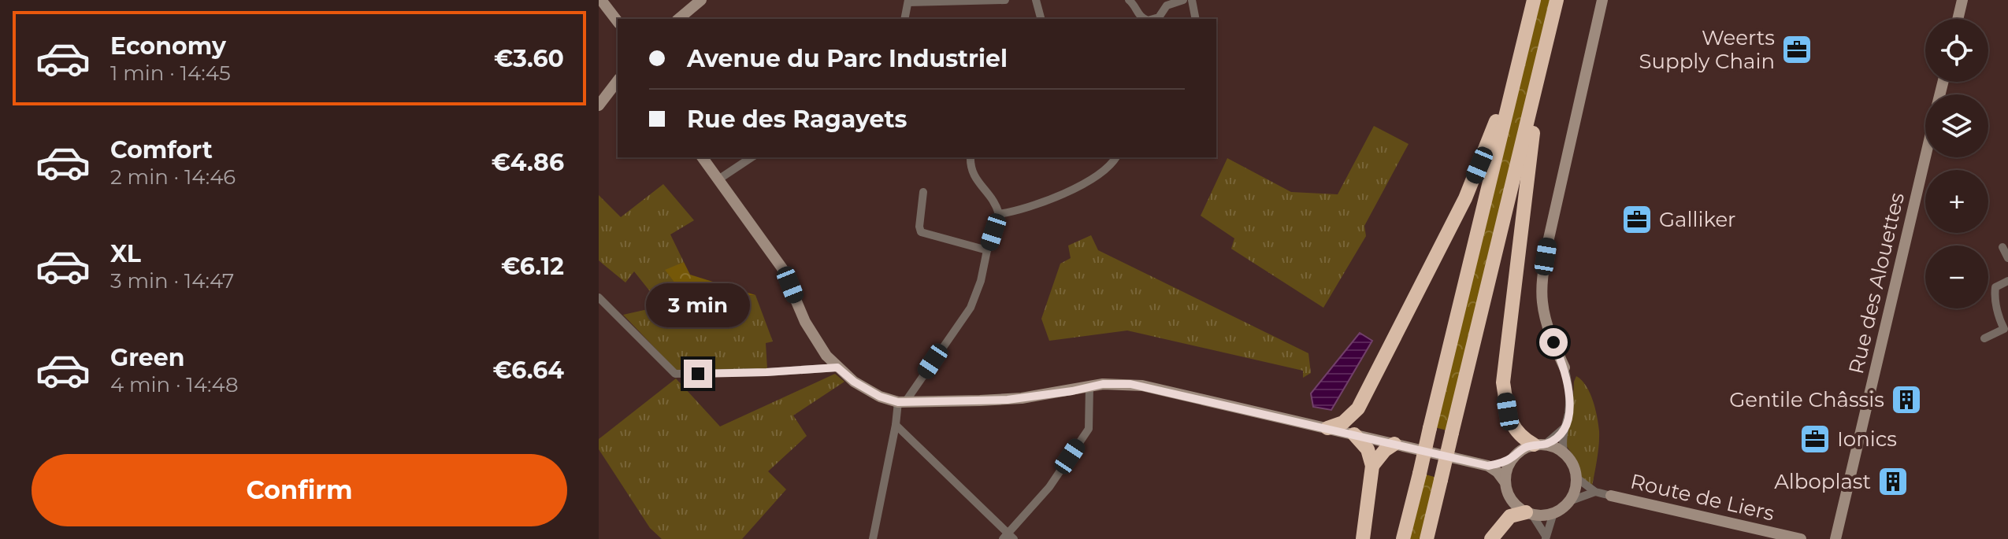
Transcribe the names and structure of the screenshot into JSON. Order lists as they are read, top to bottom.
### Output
{
  "streets": {
    "street": ["Rue des Alouettes", "Route de Liers"]
  },
  "places": {
    "office": ["Weerts Supply Chain", "Galliker", "Ionics"],
    "building": ["Gentile Châssis", "Alboplast"]
  },
  "page": {
    "list": [
      {
        "name": "Economy",
        "note": "1 min · 14:45",
        "value": "€3.60"
      },
      {
        "name": "Comfort",
        "note": "2 min · 14:46",
        "value": "€4.86"
      },
      {
        "name": "XL",
        "note": "3 min · 14:47",
        "value": "€6.12"
      },
      {
        "name": "Green",
        "note": "4 min · 14:48",
        "value": "€6.64"
      }
    ],
    "map_buttons": ["+", "−"],
    "banner": ["Avenue du Parc Industriel", "Rue des Ragayets"],
    "bubble": "3 min",
    "buttons": "Confirm"
  }
}
